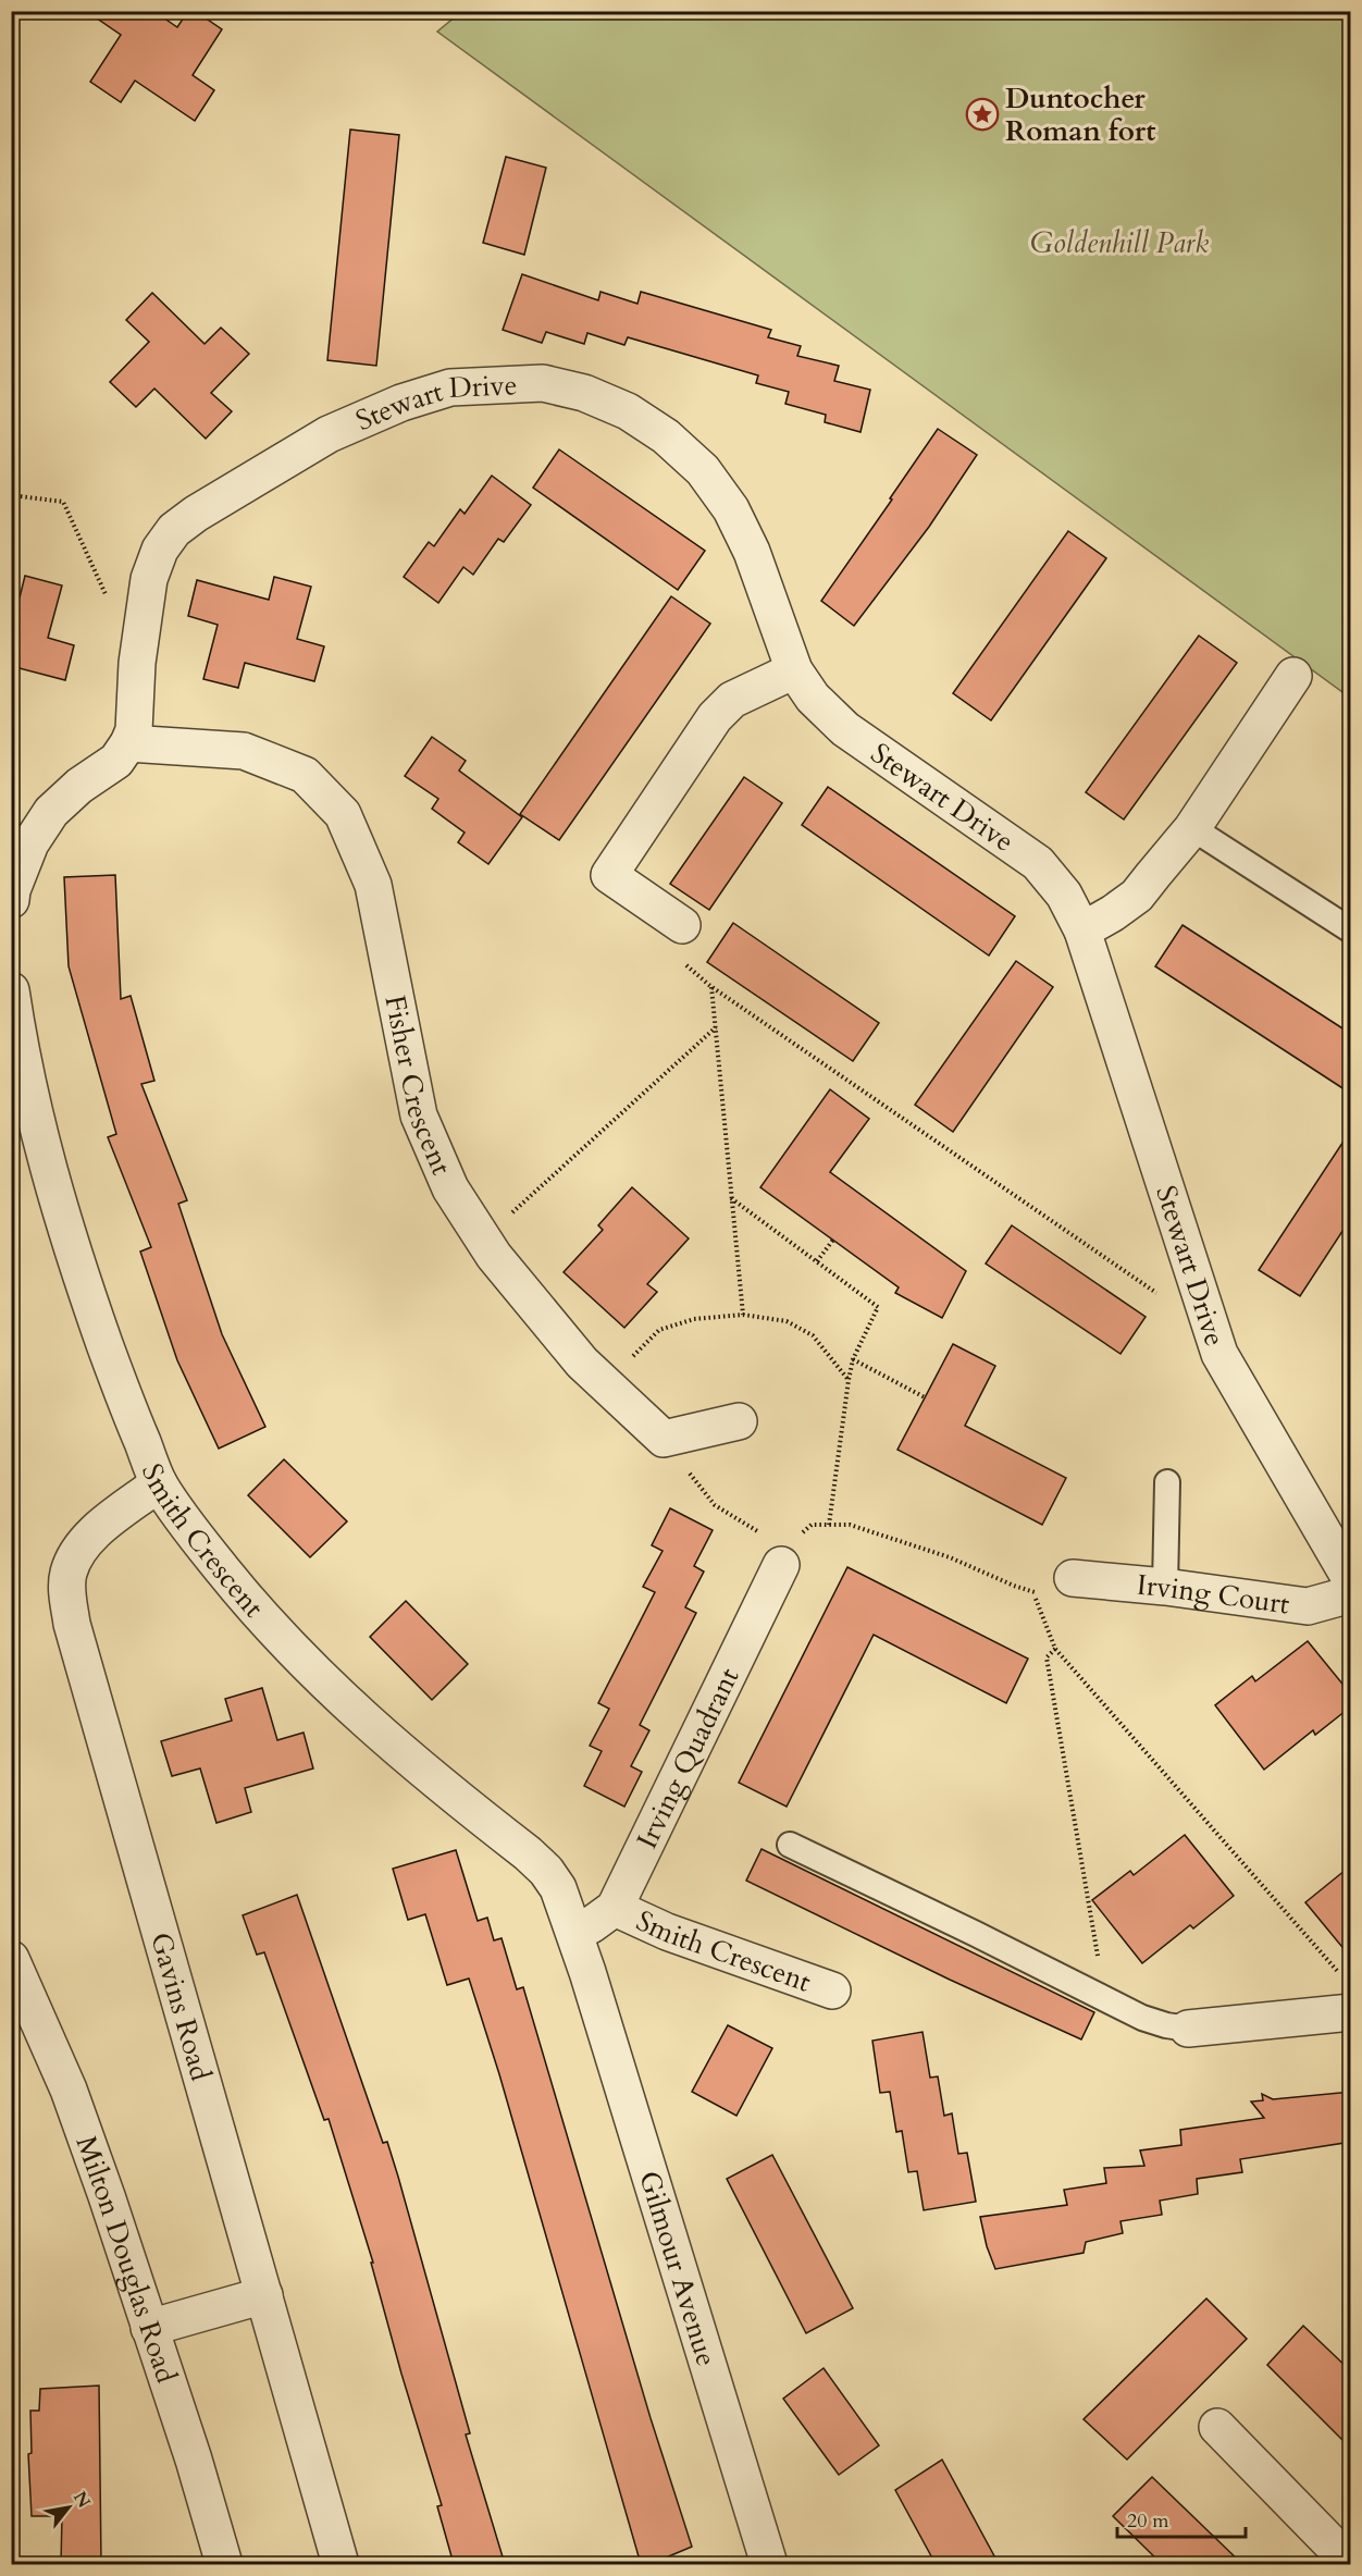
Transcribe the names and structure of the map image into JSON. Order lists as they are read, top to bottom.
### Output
{
  "streets": {
    "street": [
      "Stewart Drive",
      "Fisher Crescent",
      "Smith Crescent",
      "Irving Court",
      "Irving Quadrant",
      "Gavins Road",
      "Milton Douglas Road",
      "Gilmour Avenue"
    ]
  },
  "crossings": [
    ["Stewart Drive", "Fisher Crescent"],
    ["Smith Crescent", "Irving Quadrant"],
    ["Smith Crescent", "Gavins Road"],
    ["Smith Crescent", "Gilmour Avenue"]
  ],
  "parks": ["Goldenhill Park"],
  "places": {
    "place": ["Duntocher Roman fort"]
  },
  "scale_bar": "20 m",
  "north": "top right"
}
